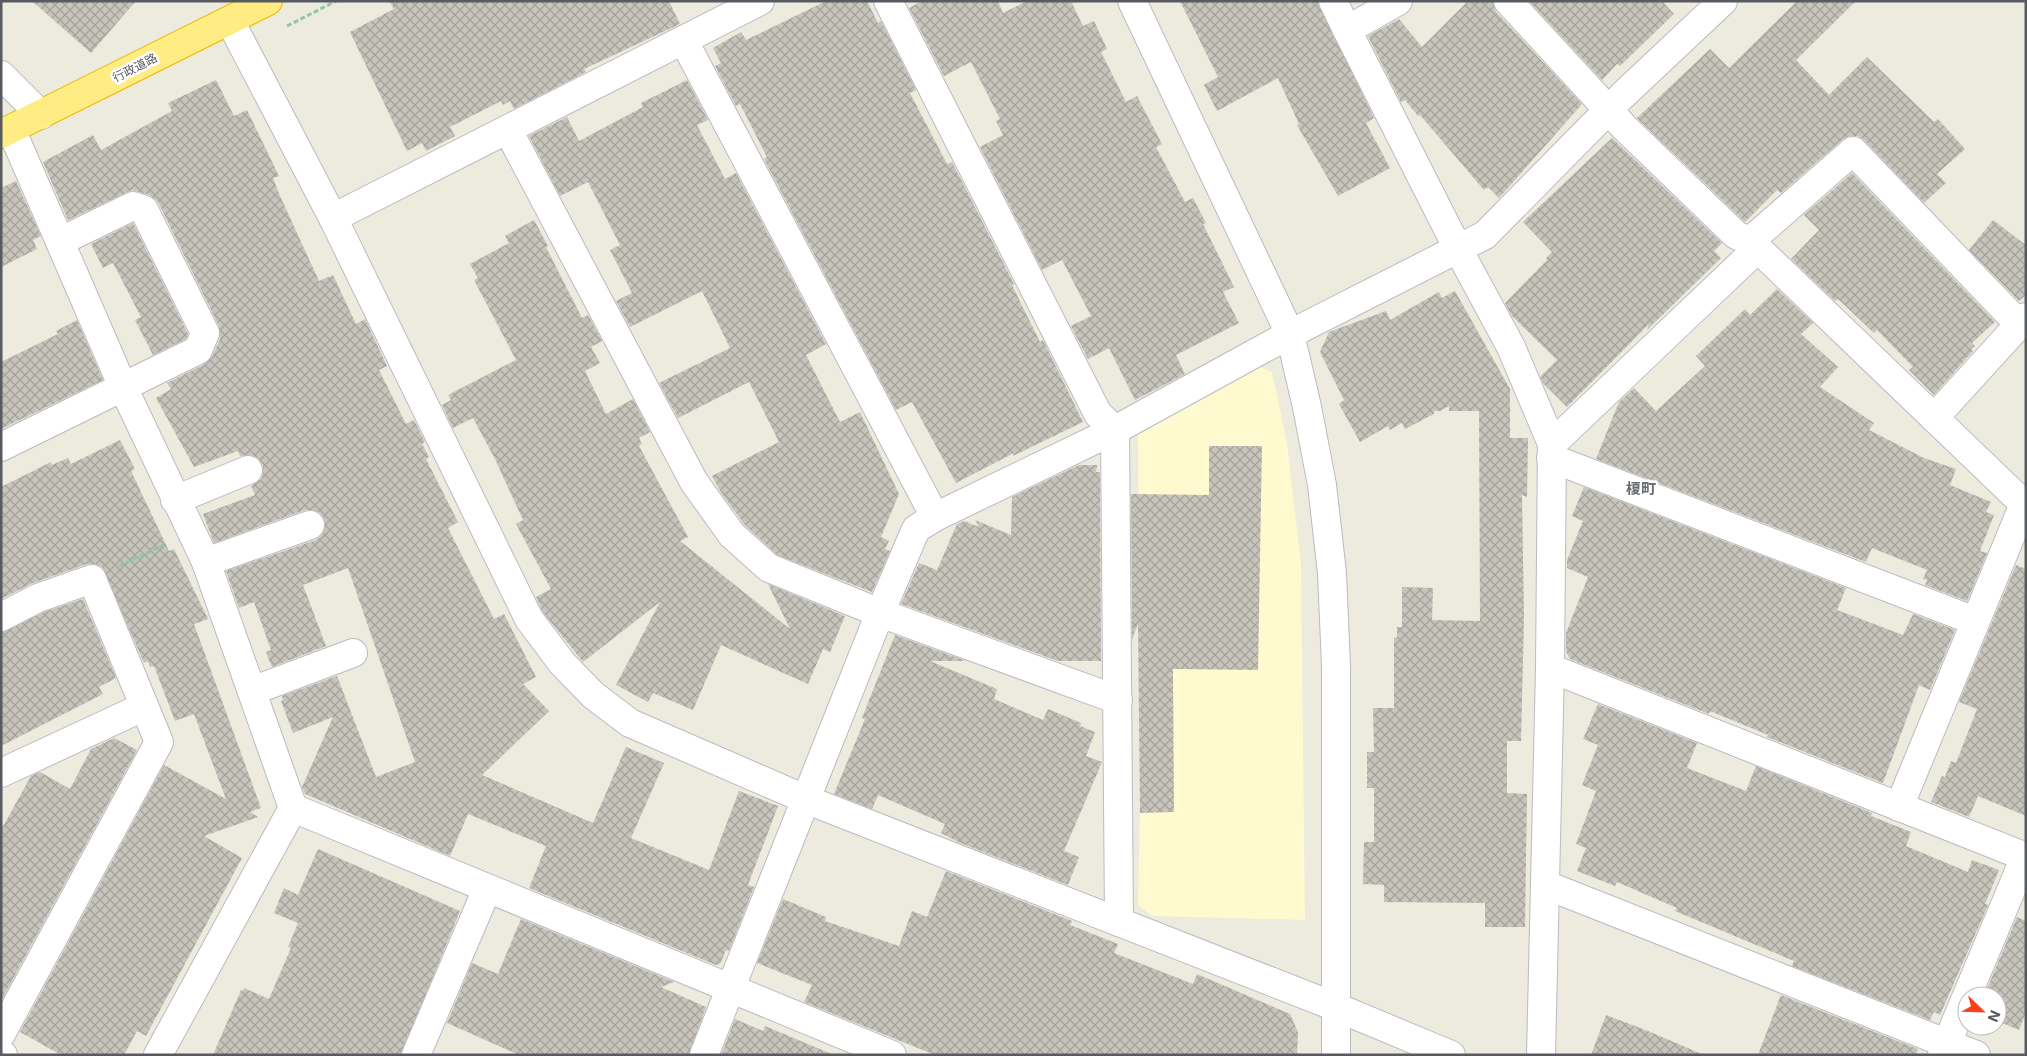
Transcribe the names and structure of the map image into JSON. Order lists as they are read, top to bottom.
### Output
{
  "streets": {
    "highway": ["行政道路"]
  },
  "districts": ["榎町"],
  "north": "bottom right"
}
